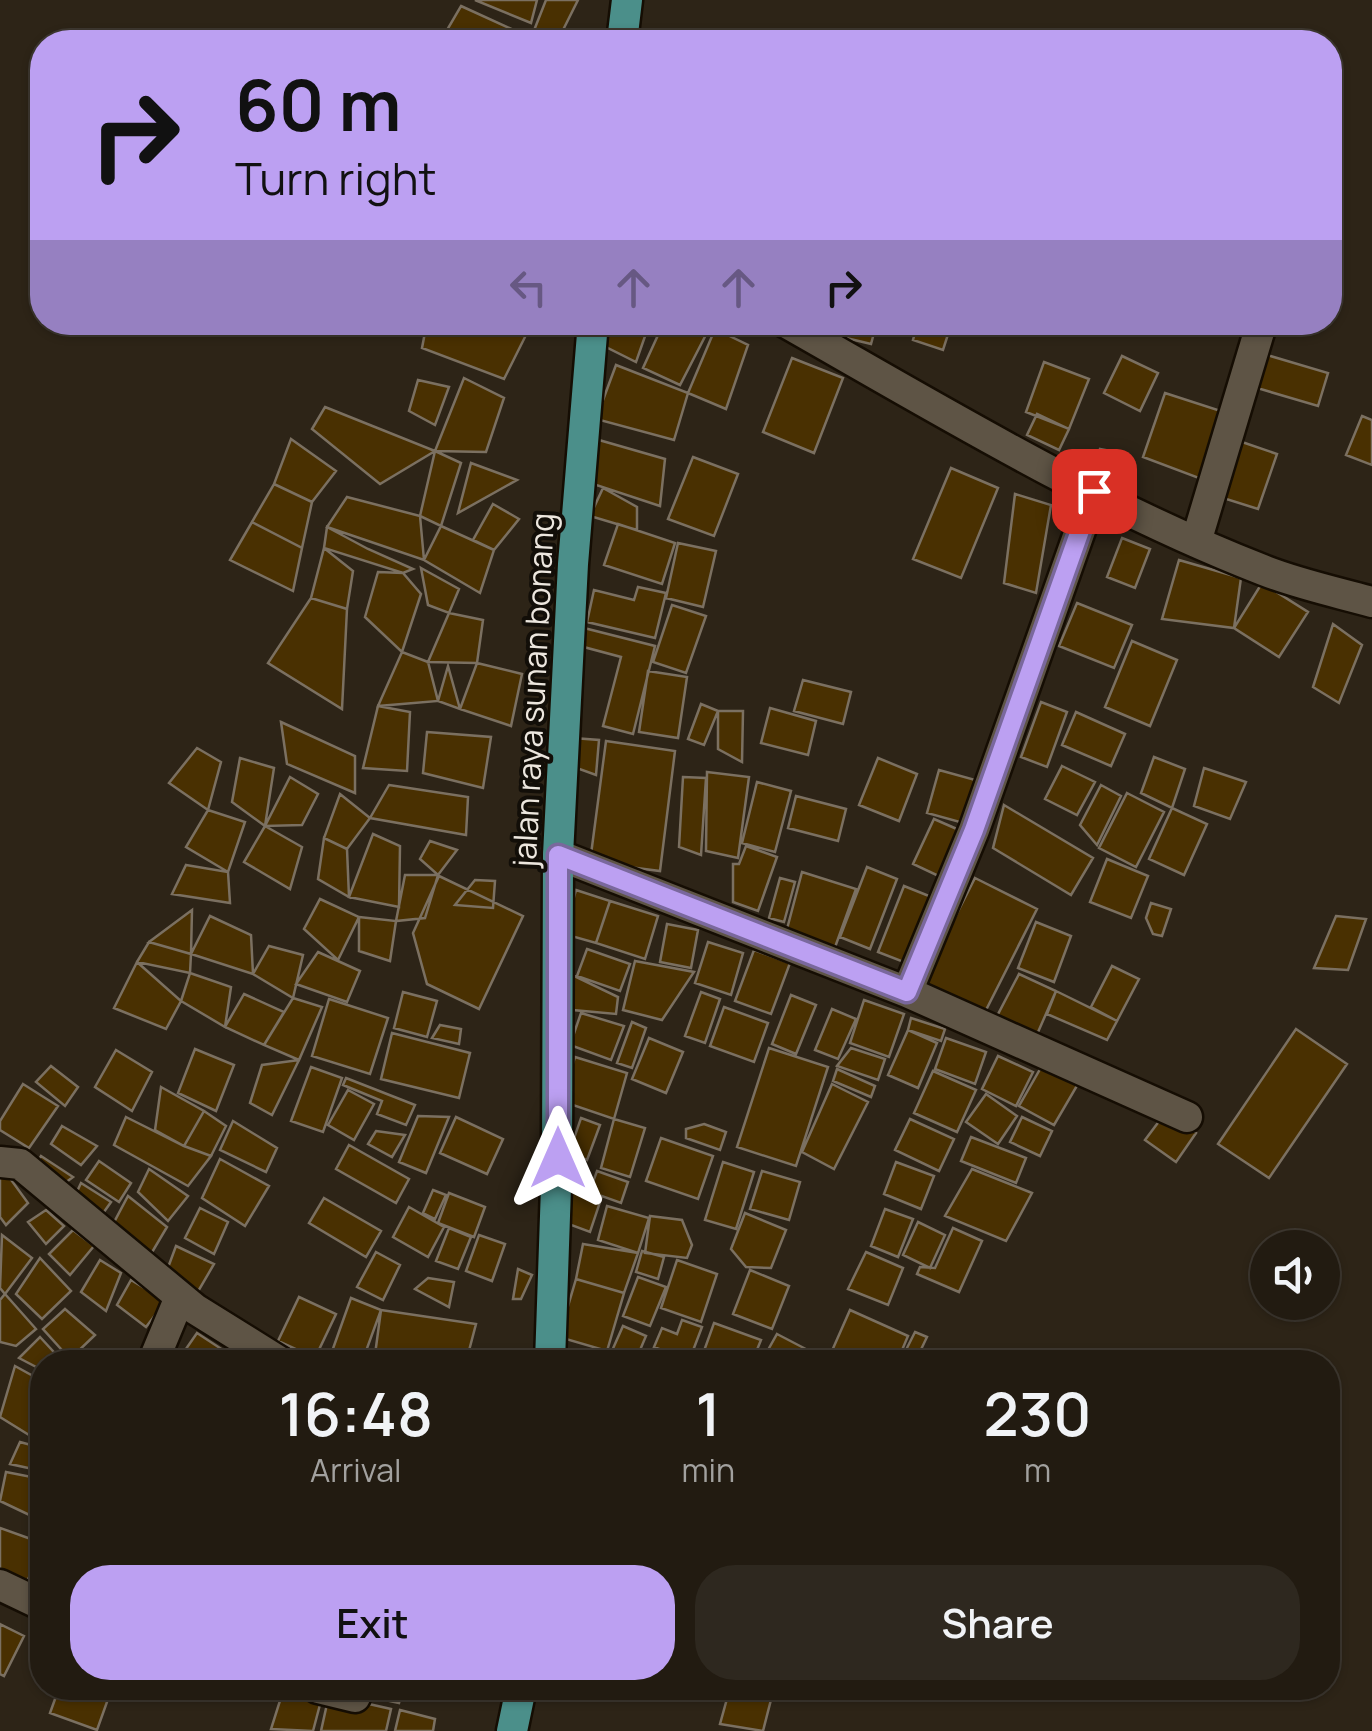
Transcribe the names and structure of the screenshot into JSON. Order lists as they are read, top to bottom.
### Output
{
  "streets": {
    "main road": ["jalan raya sunan bonang"]
  },
  "page": {
    "turn": ["60 m", "Turn right"],
    "eta": [
      "16:48",
      "Arrival",
      "1",
      "min",
      "230",
      "m"
    ],
    "buttons": ["Exit", "Share"]
  }
}
